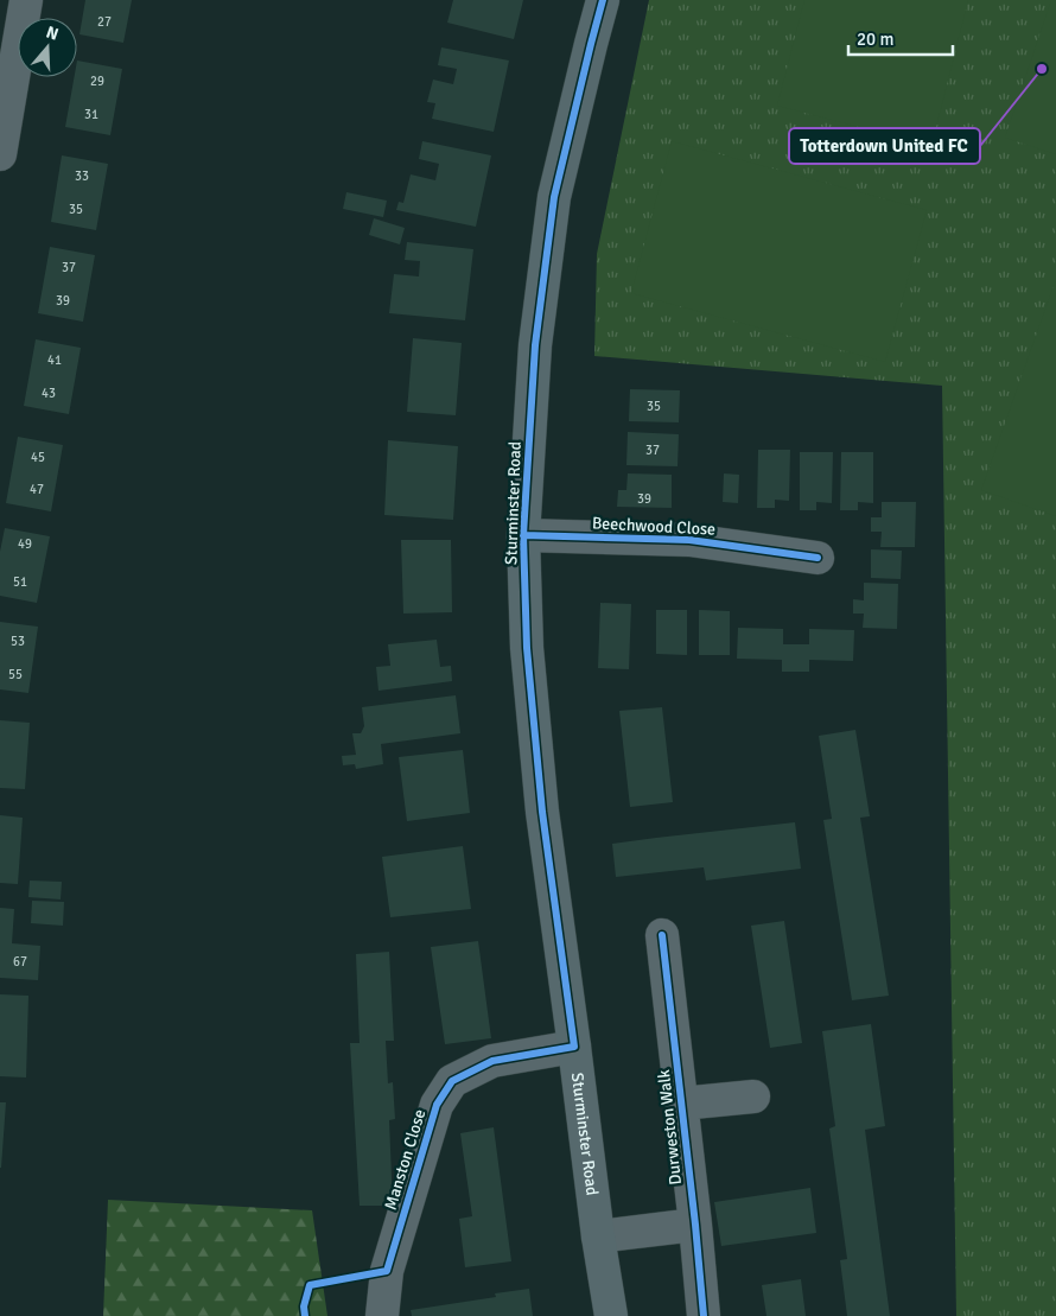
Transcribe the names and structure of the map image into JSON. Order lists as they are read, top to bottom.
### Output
{
  "streets": {
    "street": [
      "Sturminster Road",
      "Beechwood Close",
      "Durweston Walk",
      "Manston Close"
    ]
  },
  "crossings": [
    ["Sturminster Road", "Beechwood Close"],
    ["Sturminster Road", "Manston Close"]
  ],
  "places": ["Totterdown United FC"],
  "house_numbers": [
    "27",
    "29",
    "31",
    "33",
    "35",
    "37",
    "39",
    "41",
    "43",
    "35",
    "37",
    "45",
    "47",
    "39",
    "49",
    "51",
    "53",
    "55",
    "67"
  ],
  "scale_bar": "20 m",
  "north": "top"
}
